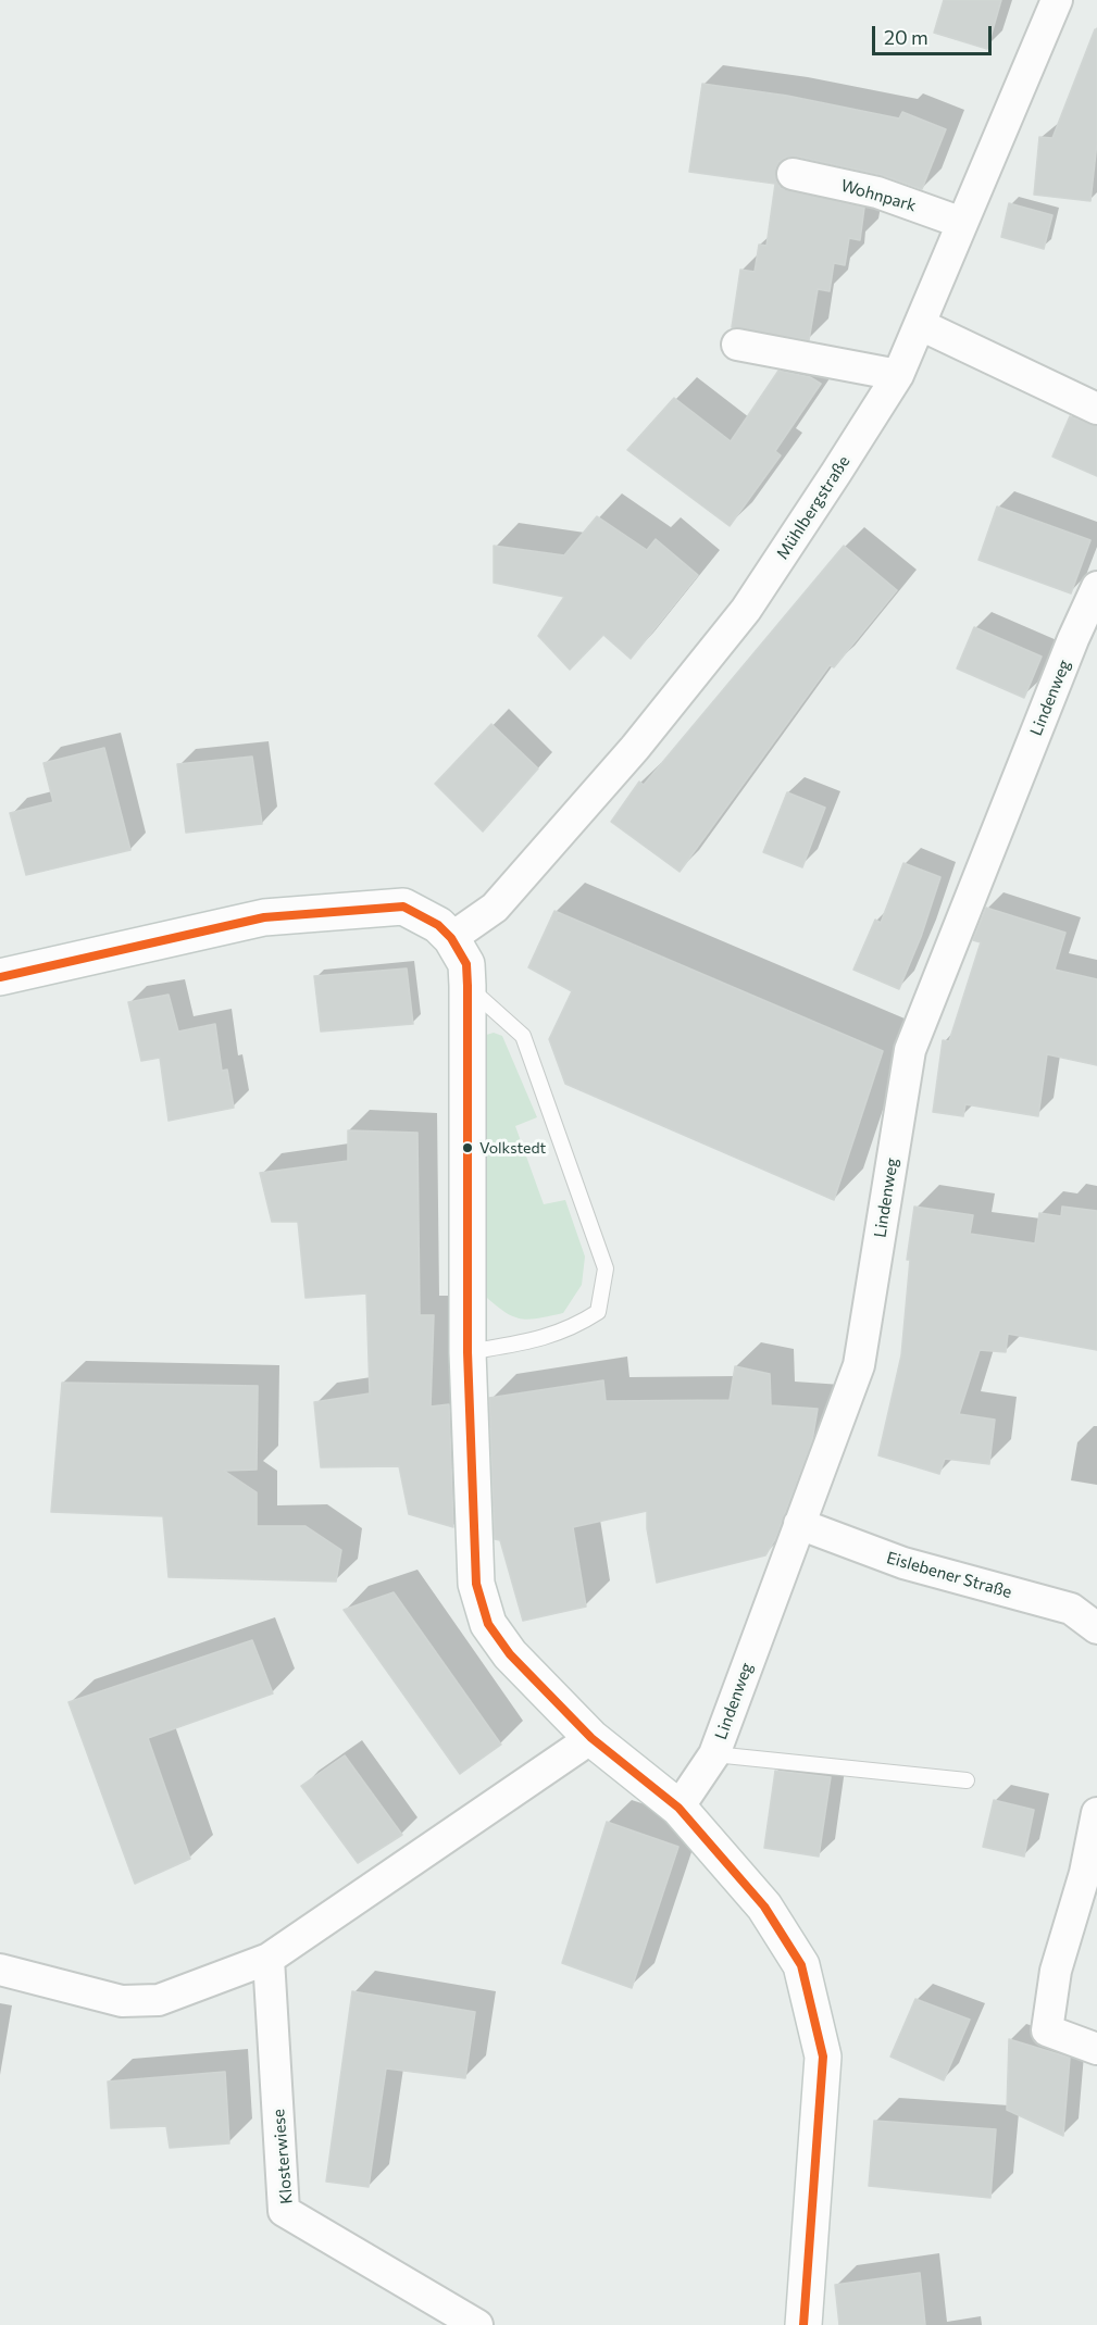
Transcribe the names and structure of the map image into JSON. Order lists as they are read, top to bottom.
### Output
{
  "streets": {
    "street": [
      "Wohnpark",
      "Mühlbergstraße",
      "Lindenweg",
      "Eislebener Straße",
      "Klosterwiese"
    ]
  },
  "crossings": [
    ["Wohnpark", "Mühlbergstraße"],
    ["Lindenweg", "Eislebener Straße"]
  ],
  "places": ["Volkstedt"],
  "scale_bar": "20 m"
}
